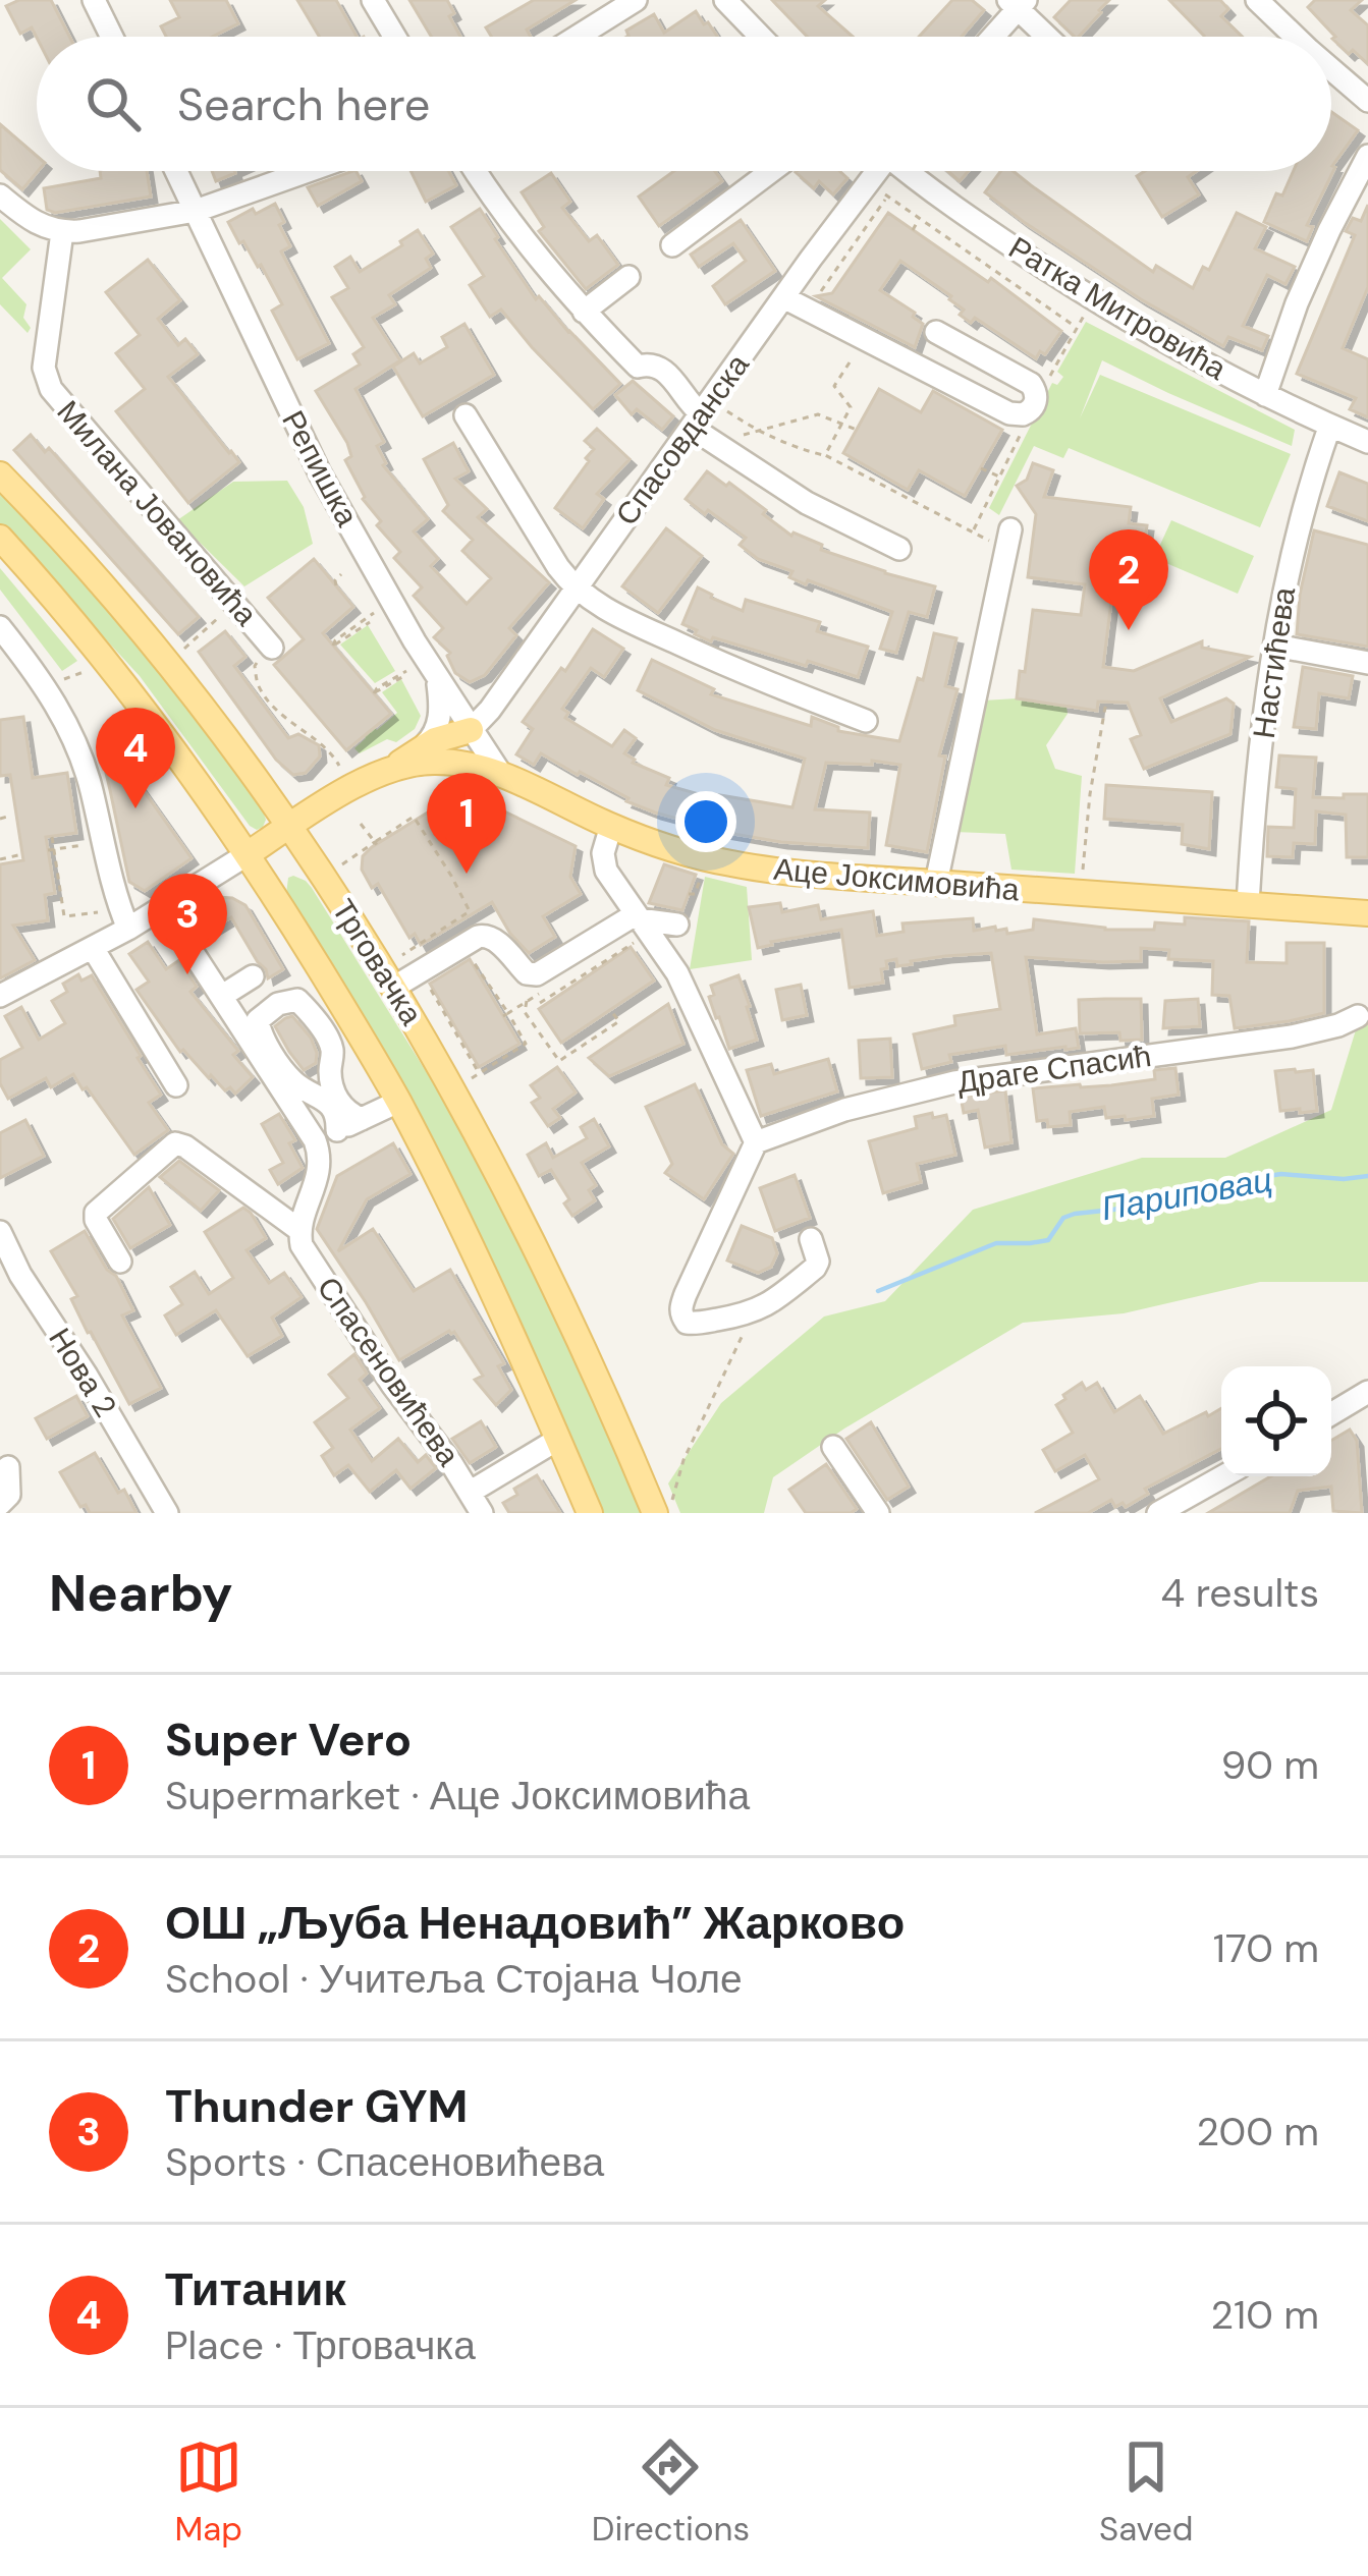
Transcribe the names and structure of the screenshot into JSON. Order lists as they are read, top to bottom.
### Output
{
  "streets": {
    "main road": ["Аце Јоксимовића", "Трговачка"],
    "street": [
      "Ратка Митровића",
      "Спасовданска",
      "Репишка",
      "Милана Јовановића",
      "Настићева",
      "Драге Спасић",
      "Спасеновићева",
      "Нова 2"
    ]
  },
  "crossings": [
    ["Ратка Митровића", "Настићева"],
    ["Спасовданска", "Репишка"],
    ["Репишка", "Аце Јоксимовића"],
    ["Настићева", "Аце Јоксимовића"],
    ["Аце Јоксимовића", "Трговачка"]
  ],
  "water": ["Париповац"],
  "page": {
    "search": "Search here",
    "pins": [
      "2",
      "4",
      "1",
      "3"
    ],
    "heading": ["Nearby", "4 results"],
    "list": [
      {
        "mark": "1",
        "name": "Super Vero",
        "note": "Supermarket · Аце Јоксимовића",
        "value": "90 m"
      },
      {
        "mark": "2",
        "name": "ОШ „Љуба Ненадовић” Жарково",
        "note": "School · Учитеља Стојана Чоле",
        "value": "170 m"
      },
      {
        "mark": "3",
        "name": "Thunder GYM",
        "note": "Sports · Спасеновићева",
        "value": "200 m"
      },
      {
        "mark": "4",
        "name": "Титаник",
        "note": "Place · Трговачка",
        "value": "210 m"
      }
    ],
    "nav": ["Map", "Directions", "Saved"]
  }
}
